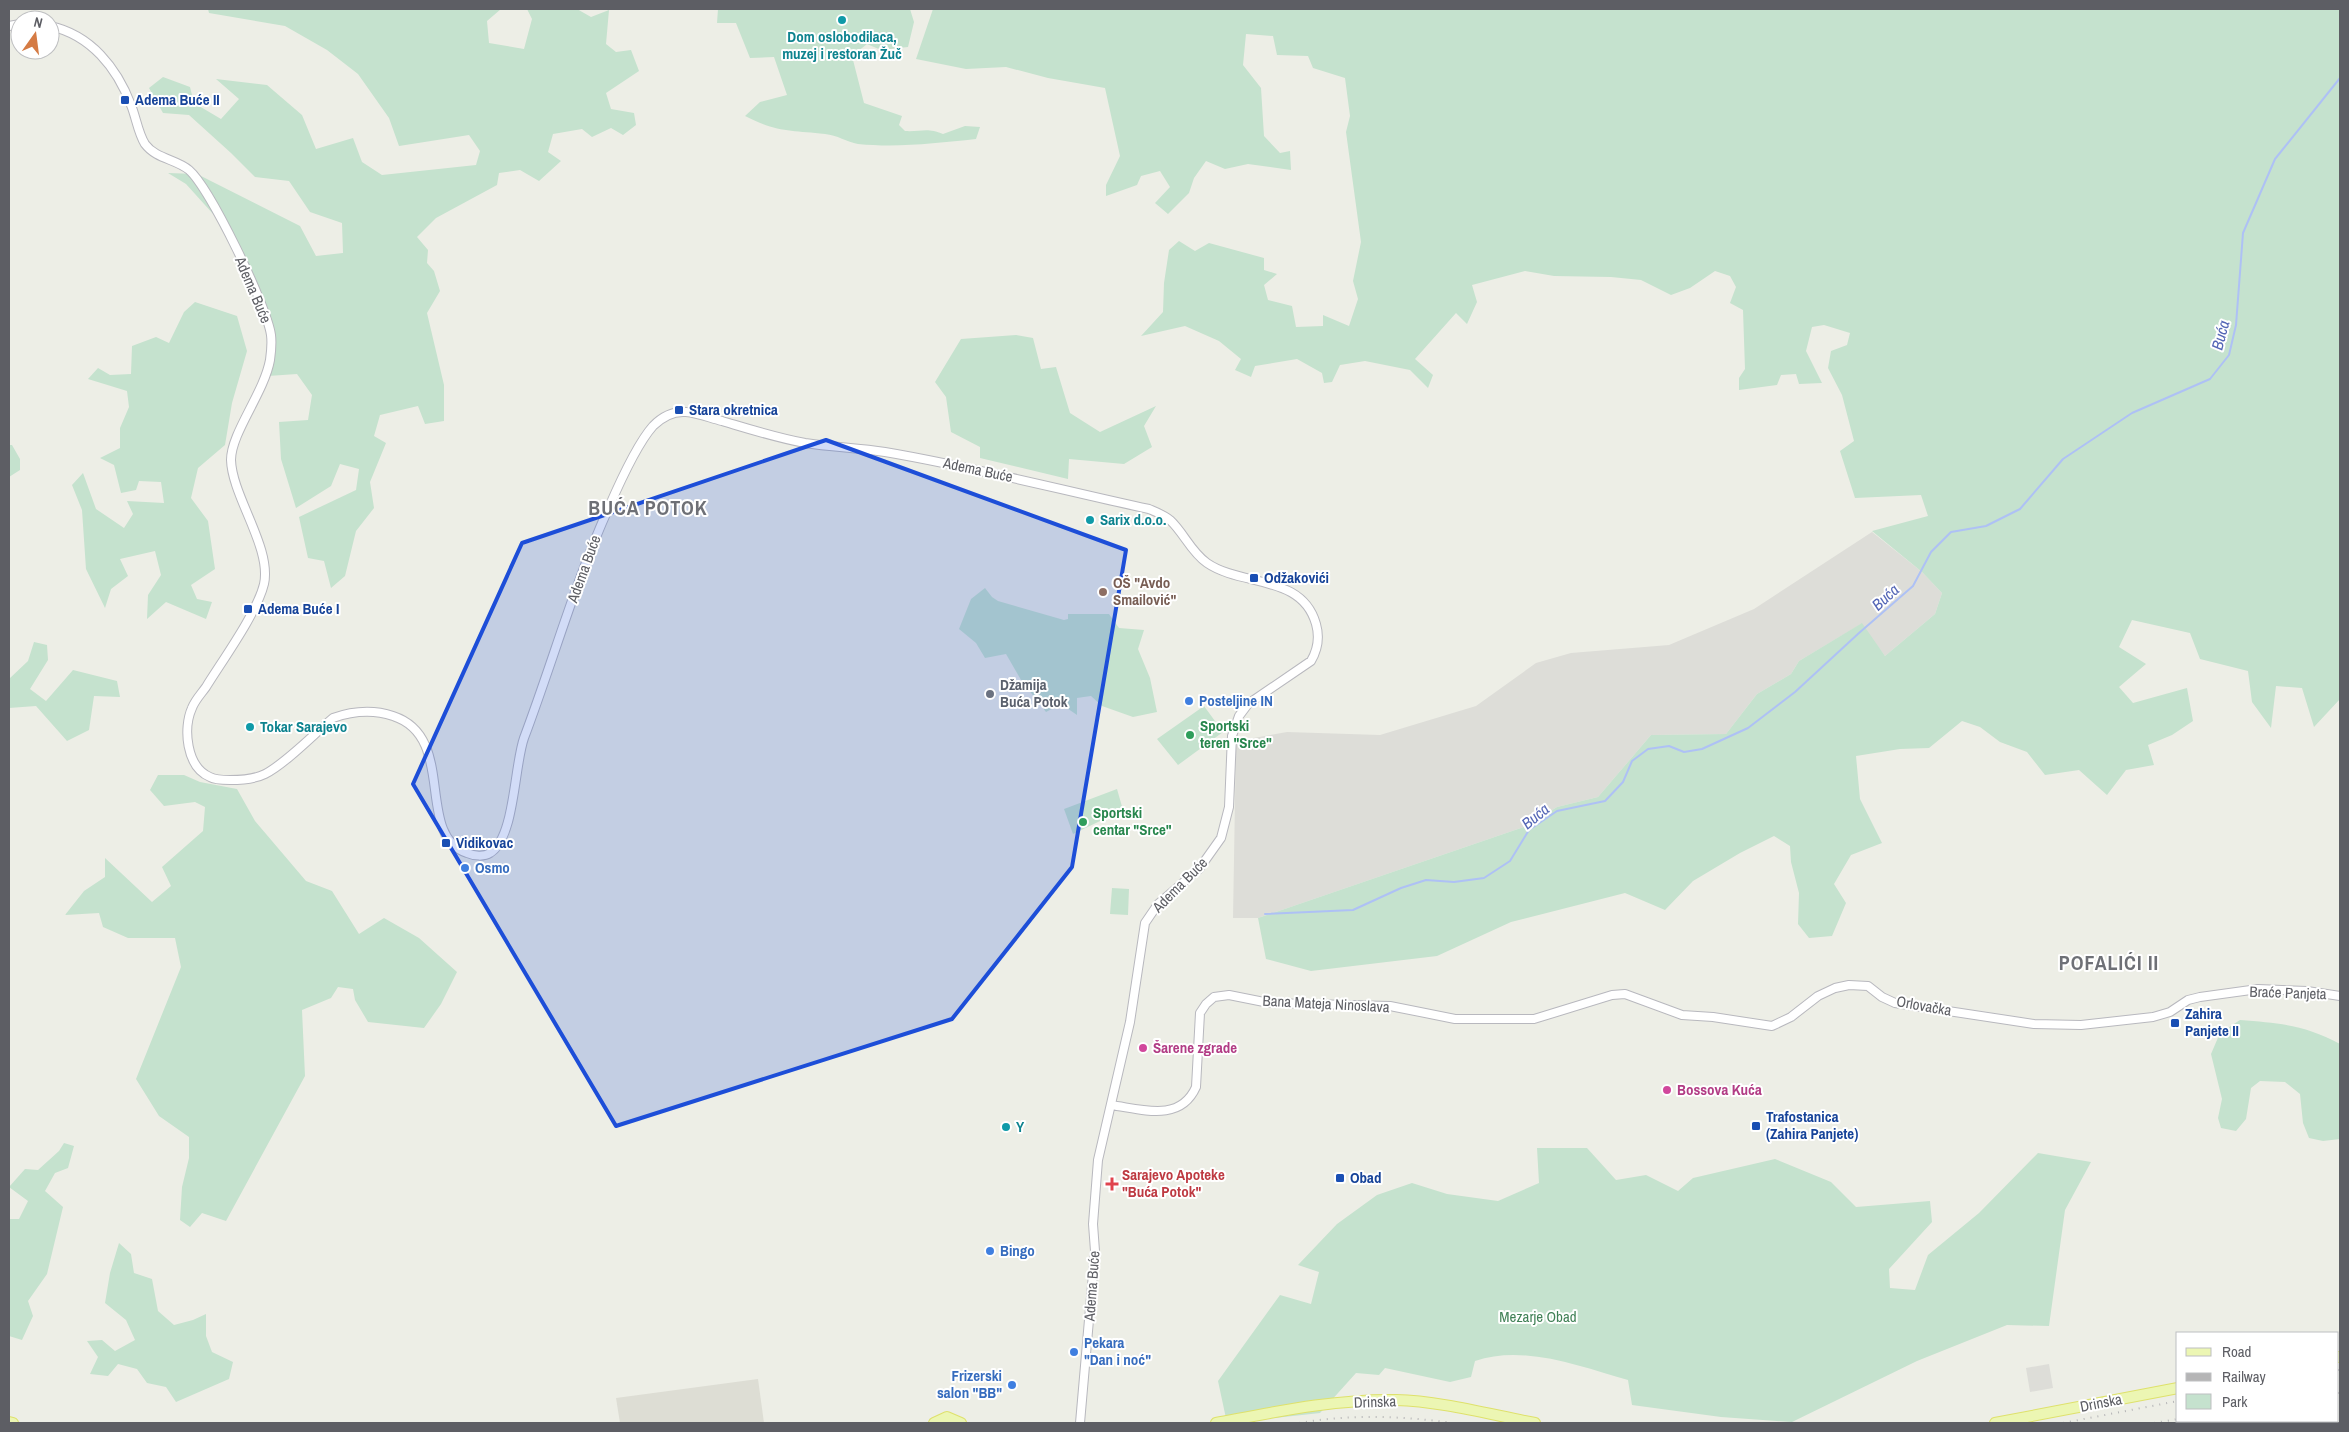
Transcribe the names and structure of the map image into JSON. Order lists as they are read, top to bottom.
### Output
{
  "streets": {
    "main road": ["Drinska"],
    "street": [
      "Adema Buće",
      "Braće Panjeta",
      "Bana Mateja Ninoslava",
      "Orlovačka"
    ]
  },
  "crossings": [
    ["Adema Buće", "Bana Mateja Ninoslava"],
    ["Braće Panjeta", "Orlovačka"],
    ["Bana Mateja Ninoslava", "Orlovačka"]
  ],
  "districts": ["BUĆA POTOK", "POFALIĆI II"],
  "water": ["Buća"],
  "parks": ["Mezarje Obad"],
  "places": {
    "other": [
      "Dom oslobodilaca, muzej i restoran Žuč",
      "Sarix d.o.o.",
      "OŠ \"Avdo Smailović\"",
      "Džamija Buća Potok",
      "Posteljine IN",
      "Tokar Sarajevo",
      "Sportski teren \"Srce\"",
      "Sportski centar \"Srce\"",
      "Osmo",
      "Šarene zgrade",
      "Bossova Kuća",
      "Y",
      "Bingo",
      "Pekara \"Dan i noć\"",
      "Frizerski salon \"BB\""
    ],
    "transit": [
      "Adema Buće II",
      "Stara okretnica",
      "Odžakovići",
      "Adema Buće I",
      "Vidikovac",
      "Zahira Panjete II",
      "Trafostanica (Zahira Panjete)",
      "Obad"
    ],
    "health": ["Sarajevo Apoteke \"Buća Potok\""]
  },
  "legend": ["Road", "Railway", "Park"],
  "north": "top"
}
